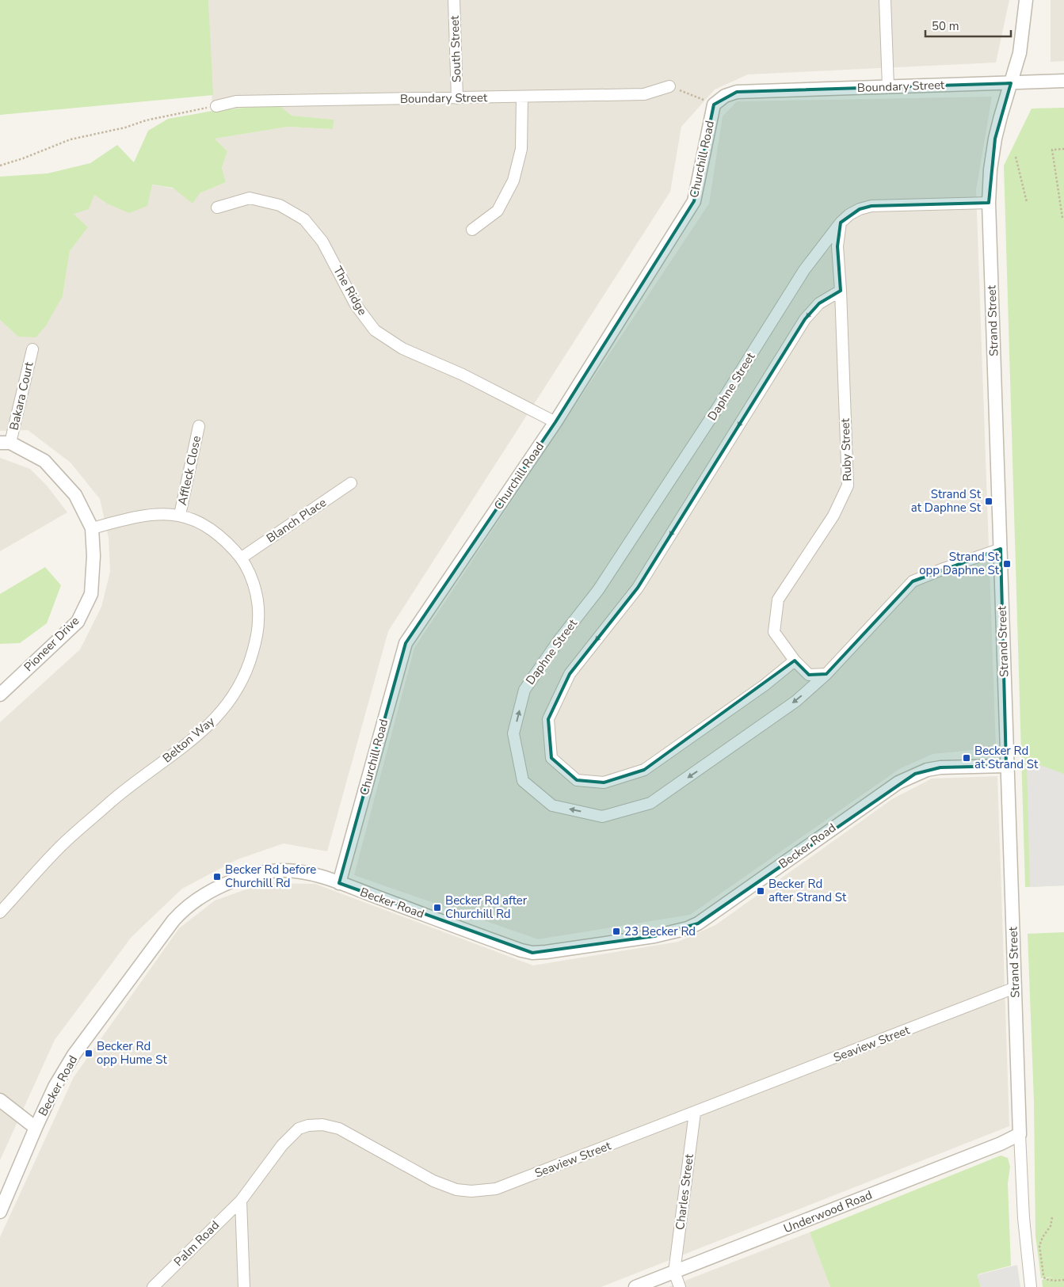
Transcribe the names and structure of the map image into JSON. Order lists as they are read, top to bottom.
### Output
{
  "streets": {
    "street": [
      "South Street",
      "Boundary Street",
      "Churchill Road",
      "The Ridge",
      "Strand Street",
      "Daphne Street",
      "Bakara Court",
      "Ruby Street",
      "Affleck Close",
      "Blanch Place",
      "Pioneer Drive",
      "Belton Way",
      "Becker Road",
      "Seaview Street",
      "Charles Street",
      "Underwood Road",
      "Palm Road"
    ]
  },
  "crossings": [
    ["South Street", "Boundary Street"],
    ["Boundary Street", "Churchill Road"],
    ["Boundary Street", "Strand Street"],
    ["Churchill Road", "The Ridge"],
    ["Churchill Road", "Becker Road"],
    ["Strand Street", "Daphne Street"],
    ["Strand Street", "Becker Road"],
    ["Strand Street", "Seaview Street"],
    ["Strand Street", "Underwood Road"],
    ["Daphne Street", "Ruby Street"],
    ["Bakara Court", "Pioneer Drive"],
    ["Affleck Close", "Belton Way"],
    ["Blanch Place", "Belton Way"],
    ["Pioneer Drive", "Belton Way"],
    ["Seaview Street", "Charles Street"],
    ["Seaview Street", "Palm Road"],
    ["Charles Street", "Underwood Road"]
  ],
  "places": {
    "transit": [
      "Strand St at Daphne St",
      "Strand St opp Daphne St",
      "Becker Rd at Strand St",
      "Becker Rd before Churchill Rd",
      "Becker Rd after Strand St",
      "Becker Rd after Churchill Rd",
      "23 Becker Rd",
      "Becker Rd opp Hume St"
    ]
  },
  "scale_bar": "50 m"
}
